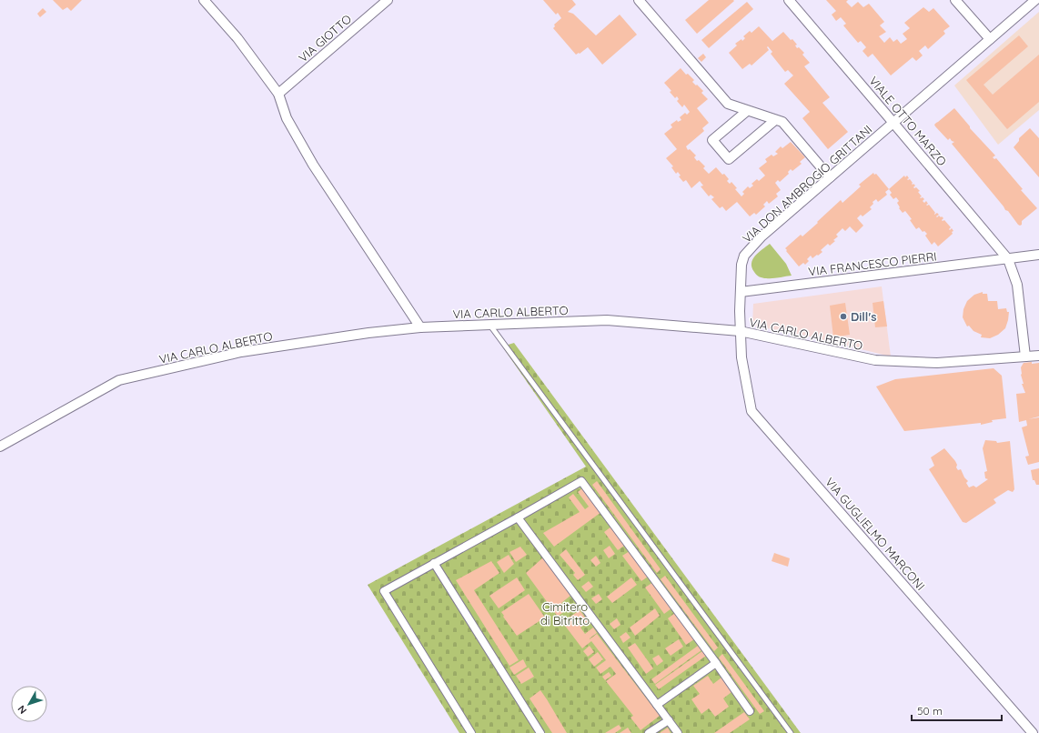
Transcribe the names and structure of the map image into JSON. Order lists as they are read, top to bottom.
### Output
{
  "streets": {
    "street": [
      "VIA GIOTTO",
      "VIALE OTTO MARZO",
      "VIA DON AMBROGIO GRITTANI",
      "VIA FRANCESCO PIERRI",
      "VIA CARLO ALBERTO",
      "VIA GUGLIELMO MARCONI"
    ]
  },
  "crossings": [
    ["VIALE OTTO MARZO", "VIA DON AMBROGIO GRITTANI"],
    ["VIALE OTTO MARZO", "VIA FRANCESCO PIERRI"],
    ["VIA DON AMBROGIO GRITTANI", "VIA FRANCESCO PIERRI"],
    ["VIA DON AMBROGIO GRITTANI", "VIA CARLO ALBERTO"],
    ["VIA DON AMBROGIO GRITTANI", "VIA GUGLIELMO MARCONI"],
    ["VIA CARLO ALBERTO", "VIA GUGLIELMO MARCONI"]
  ],
  "parks": ["Cimitero di Bitritto"],
  "places": ["Dill's"],
  "scale_bar": "50 m",
  "north": "bottom left"
}
